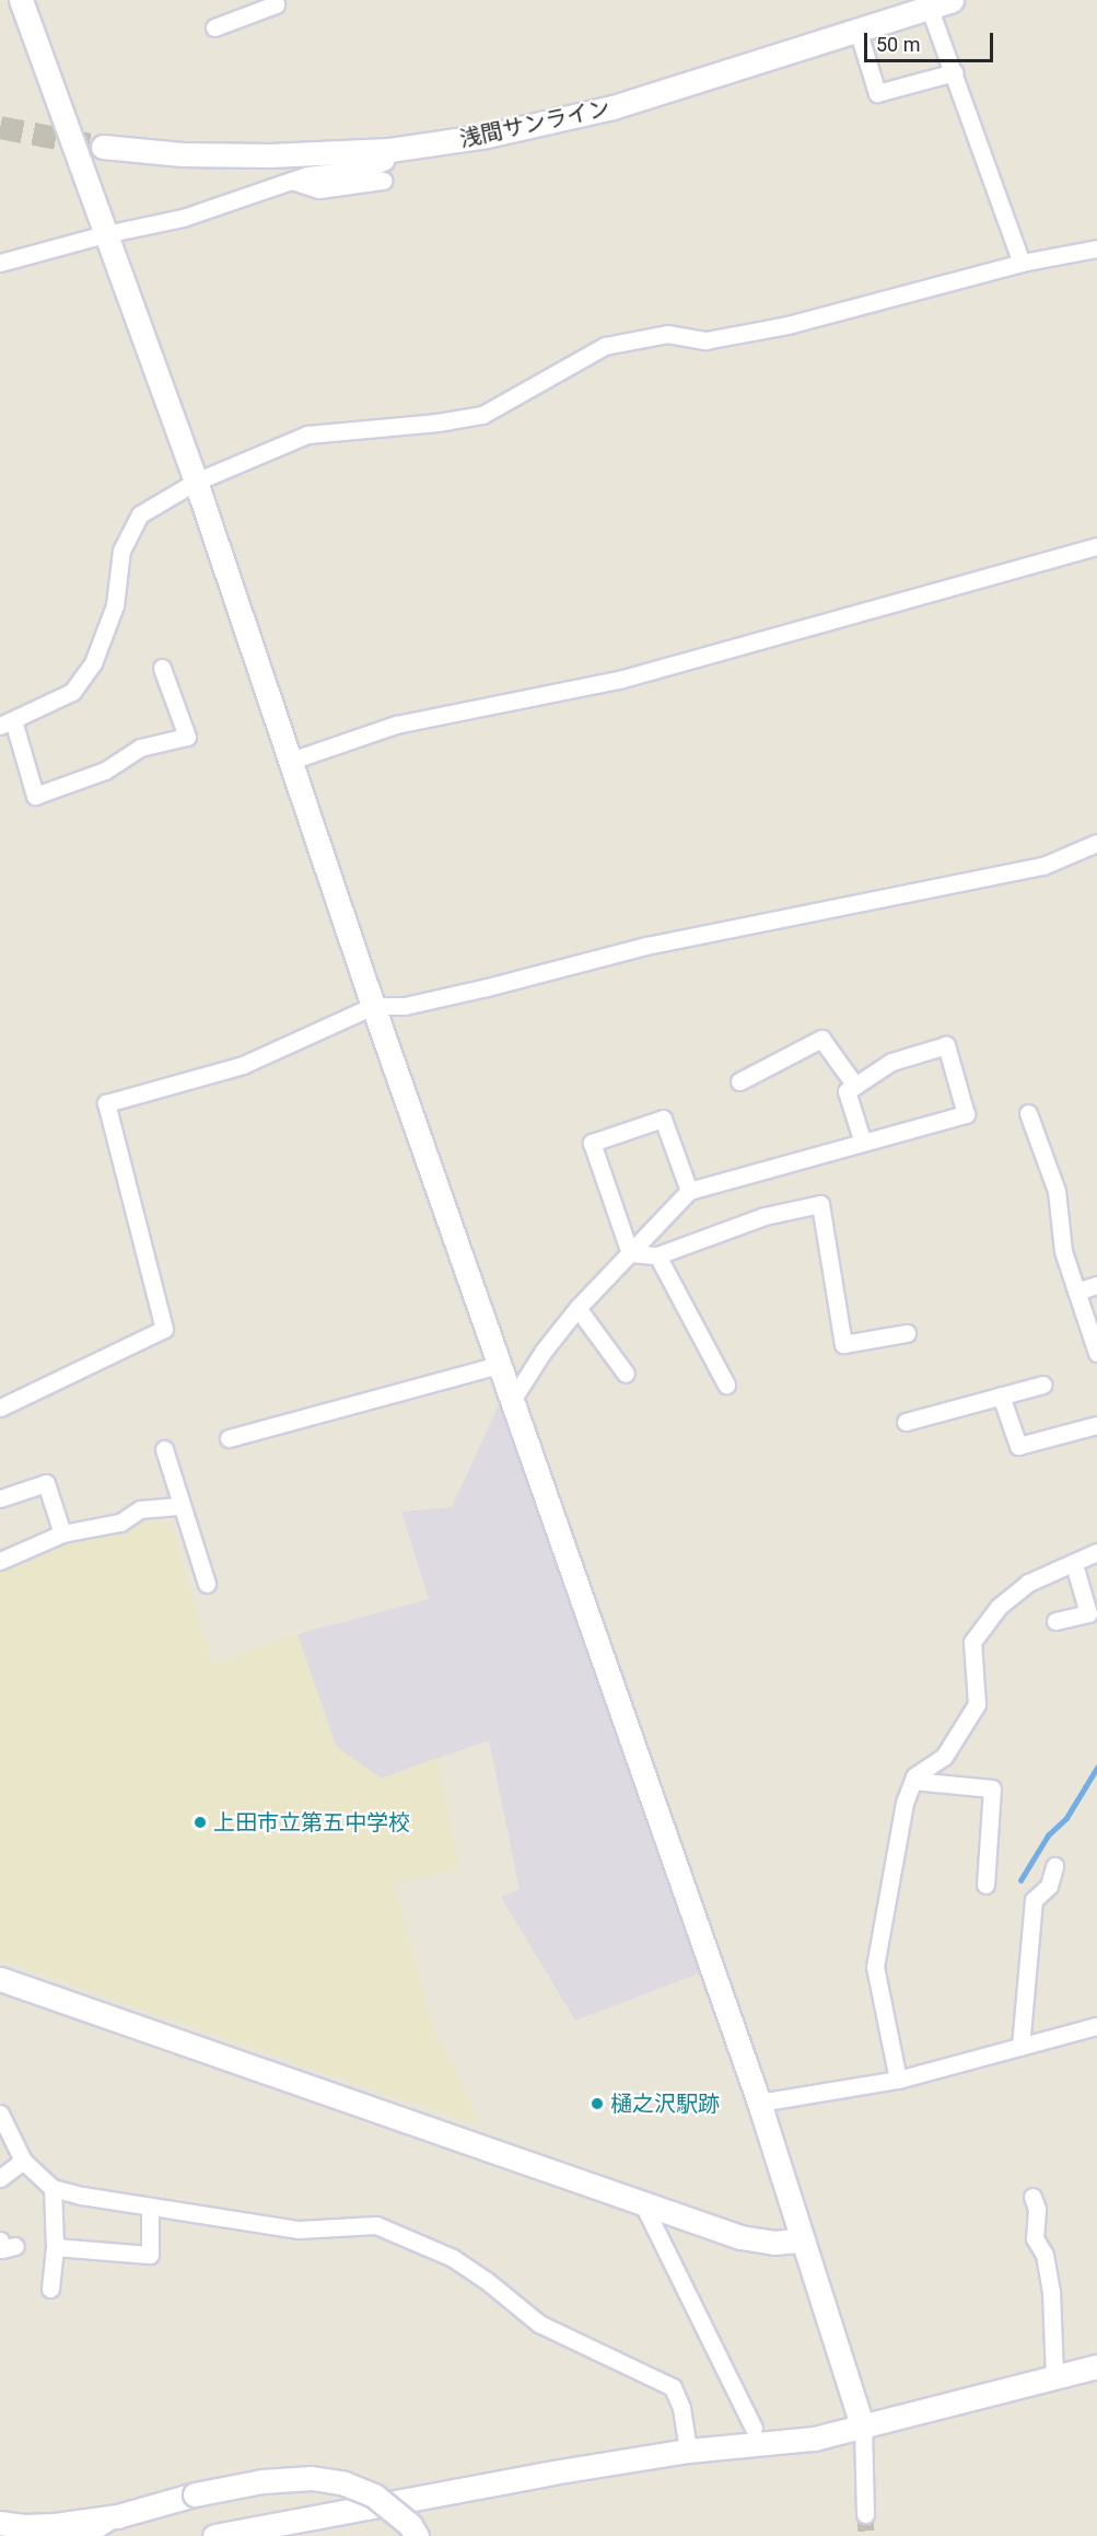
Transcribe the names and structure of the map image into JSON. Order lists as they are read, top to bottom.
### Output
{
  "streets": {
    "street": ["浅間サンライン"]
  },
  "places": ["上田市立第五中学校", "樋之沢駅跡"],
  "scale_bar": "50 m"
}
